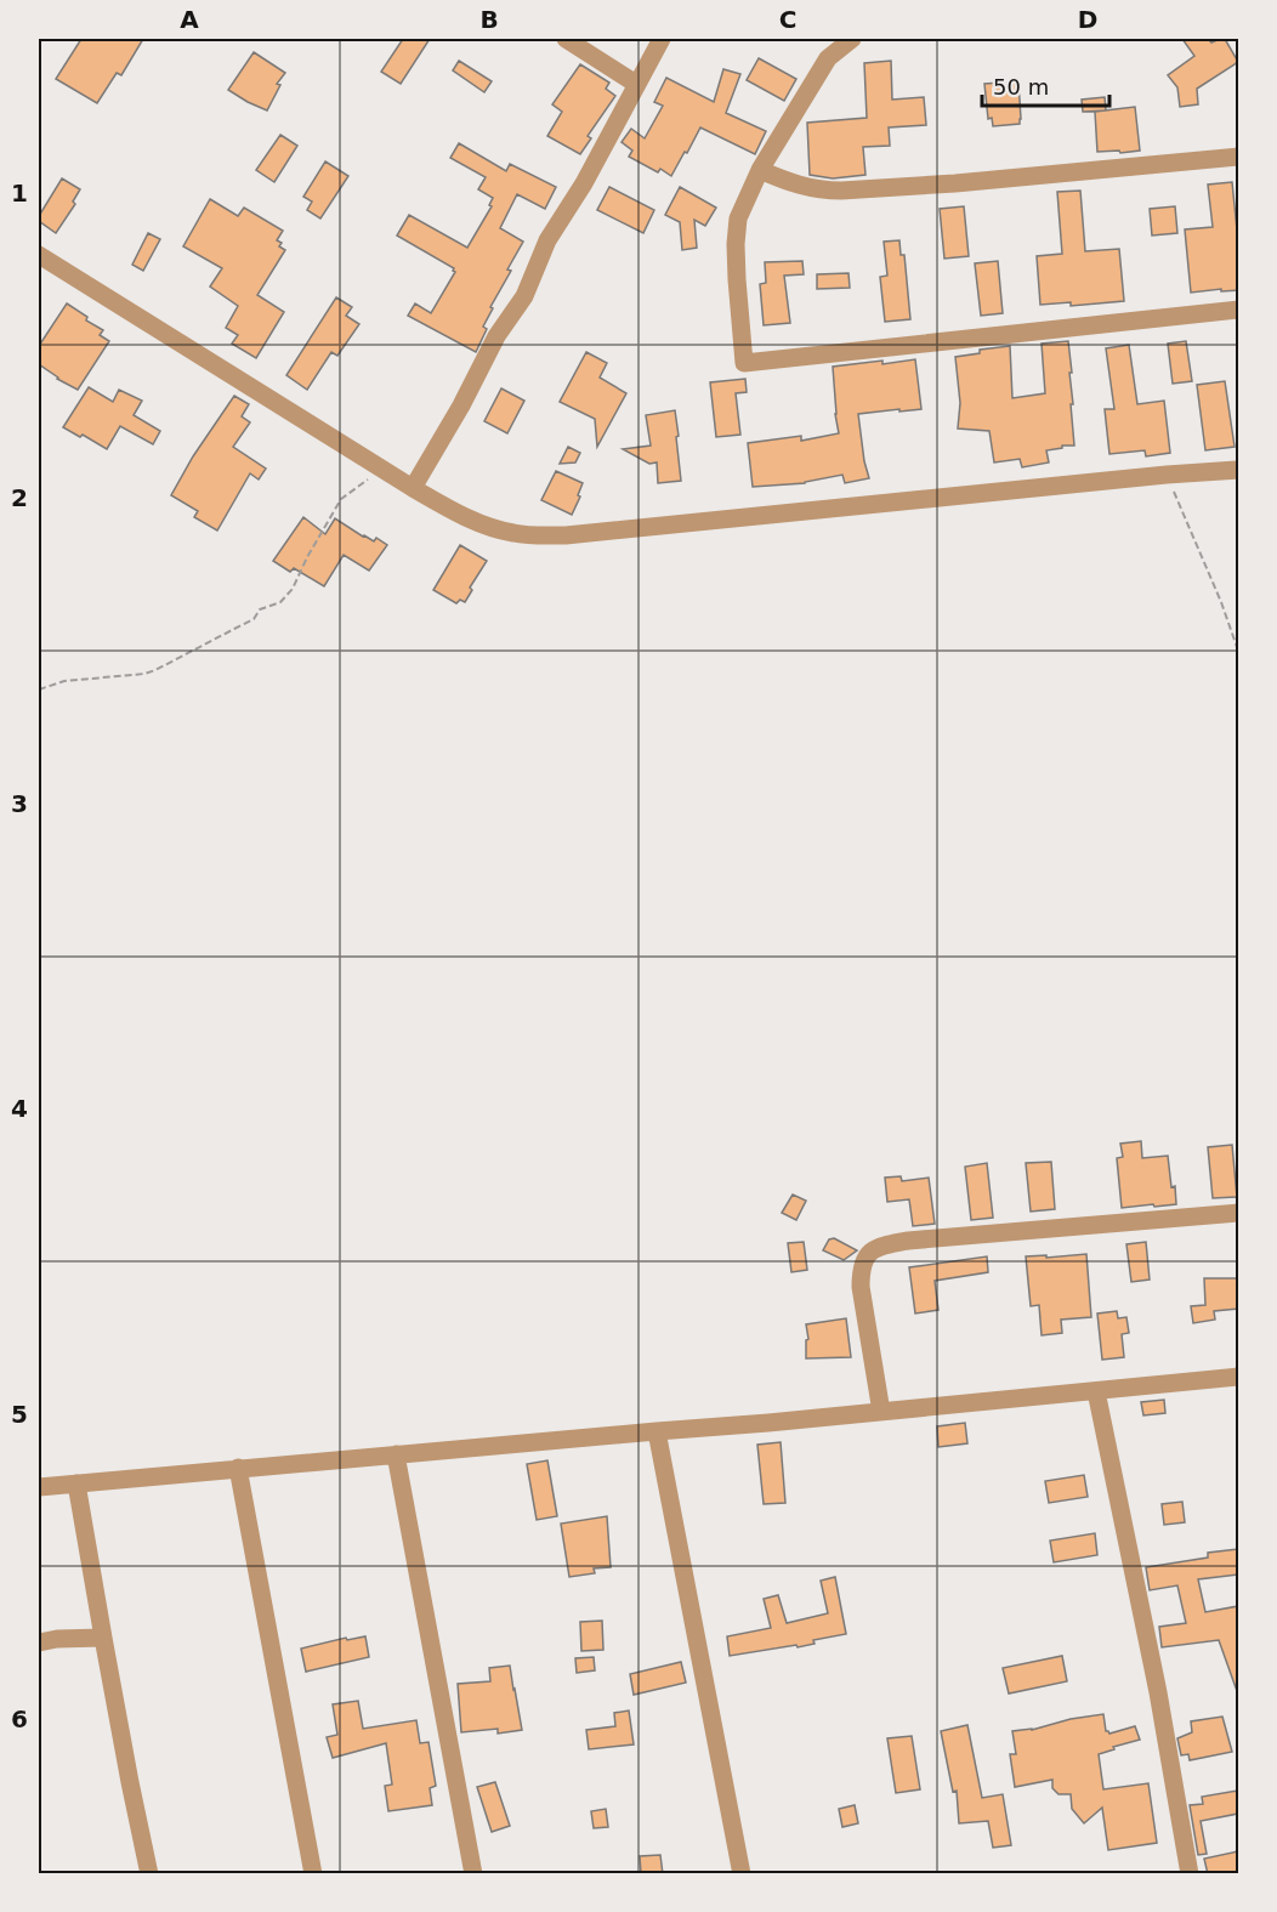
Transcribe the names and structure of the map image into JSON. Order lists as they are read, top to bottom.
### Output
{
  "scale_bar": "50 m",
  "grid": {
    "columns": [
      "A",
      "B",
      "C",
      "D"
    ],
    "rows": [
      "1",
      "2",
      "3",
      "4",
      "5",
      "6"
    ]
  }
}
